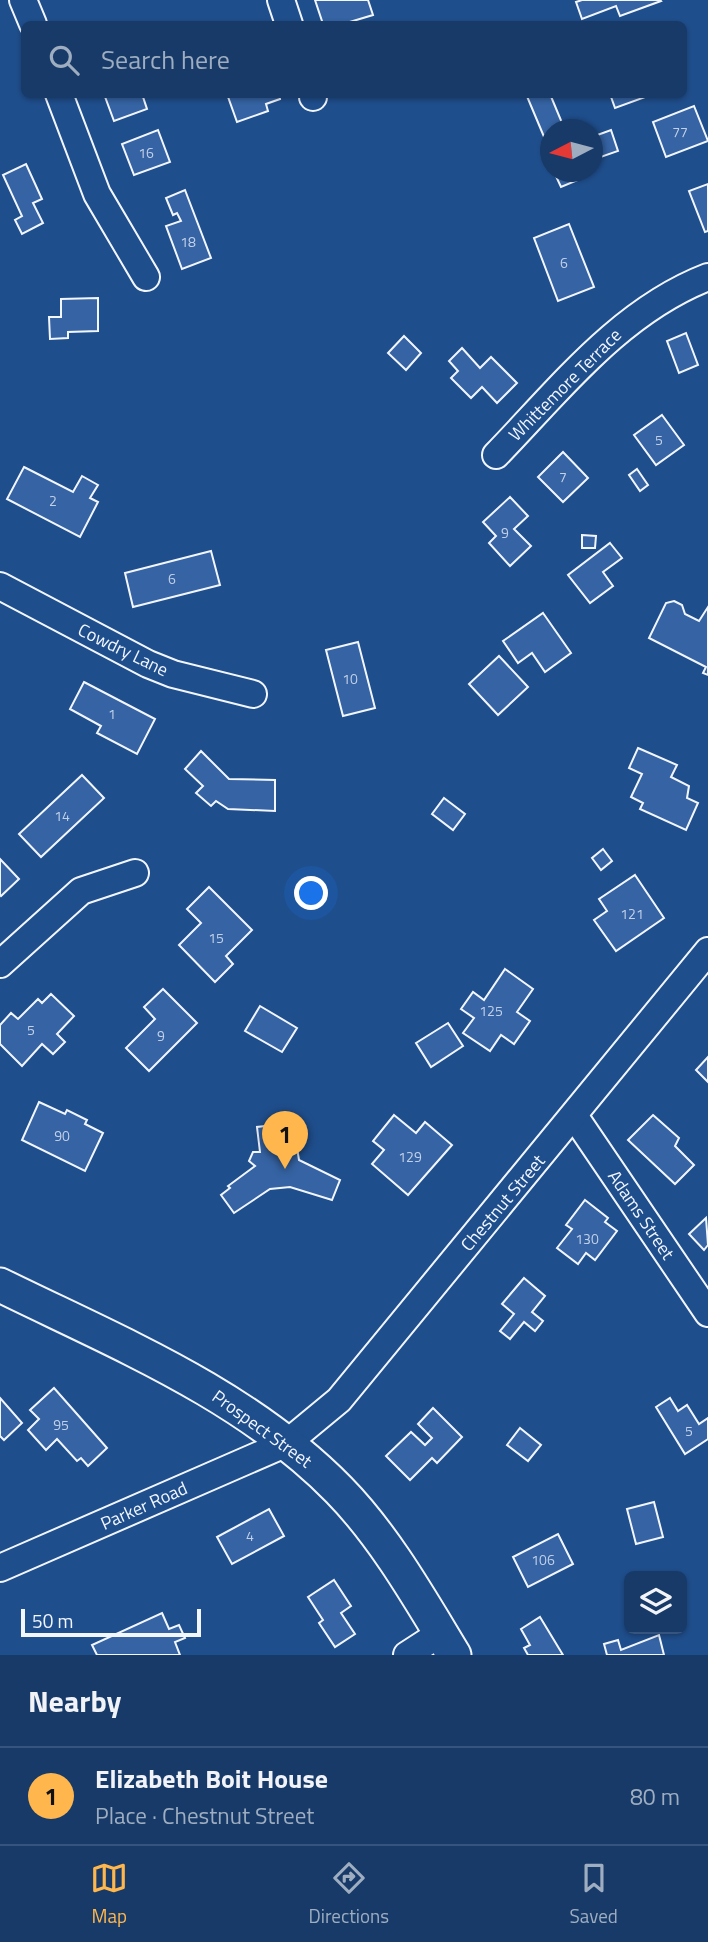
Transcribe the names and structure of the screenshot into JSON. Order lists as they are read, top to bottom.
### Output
{
  "streets": {
    "main road": ["Prospect Street"],
    "street": [
      "Whittemore Terrace",
      "Cowdry Lane",
      "Chestnut Street",
      "Adams Street",
      "Parker Road"
    ]
  },
  "crossings": [
    ["Chestnut Street", "Adams Street"],
    ["Chestnut Street", "Prospect Street"],
    ["Chestnut Street", "Parker Road"],
    ["Prospect Street", "Parker Road"]
  ],
  "house_numbers": [
    "77",
    "16",
    "18",
    "6",
    "5",
    "7",
    "2",
    "9",
    "6",
    "10",
    "1",
    "14",
    "121",
    "15",
    "125",
    "5",
    "9",
    "90",
    "129",
    "130",
    "95",
    "5",
    "4",
    "106"
  ],
  "scale_bar": "50 m",
  "north": "left",
  "page": {
    "search": "Search here",
    "pins": "1",
    "scale": "50 m",
    "heading": "Nearby",
    "list": [
      {
        "mark": "1",
        "name": "Elizabeth Boit House",
        "note": "Place · Chestnut Street",
        "value": "80 m"
      }
    ],
    "nav": ["Map", "Directions", "Saved"]
  }
}
